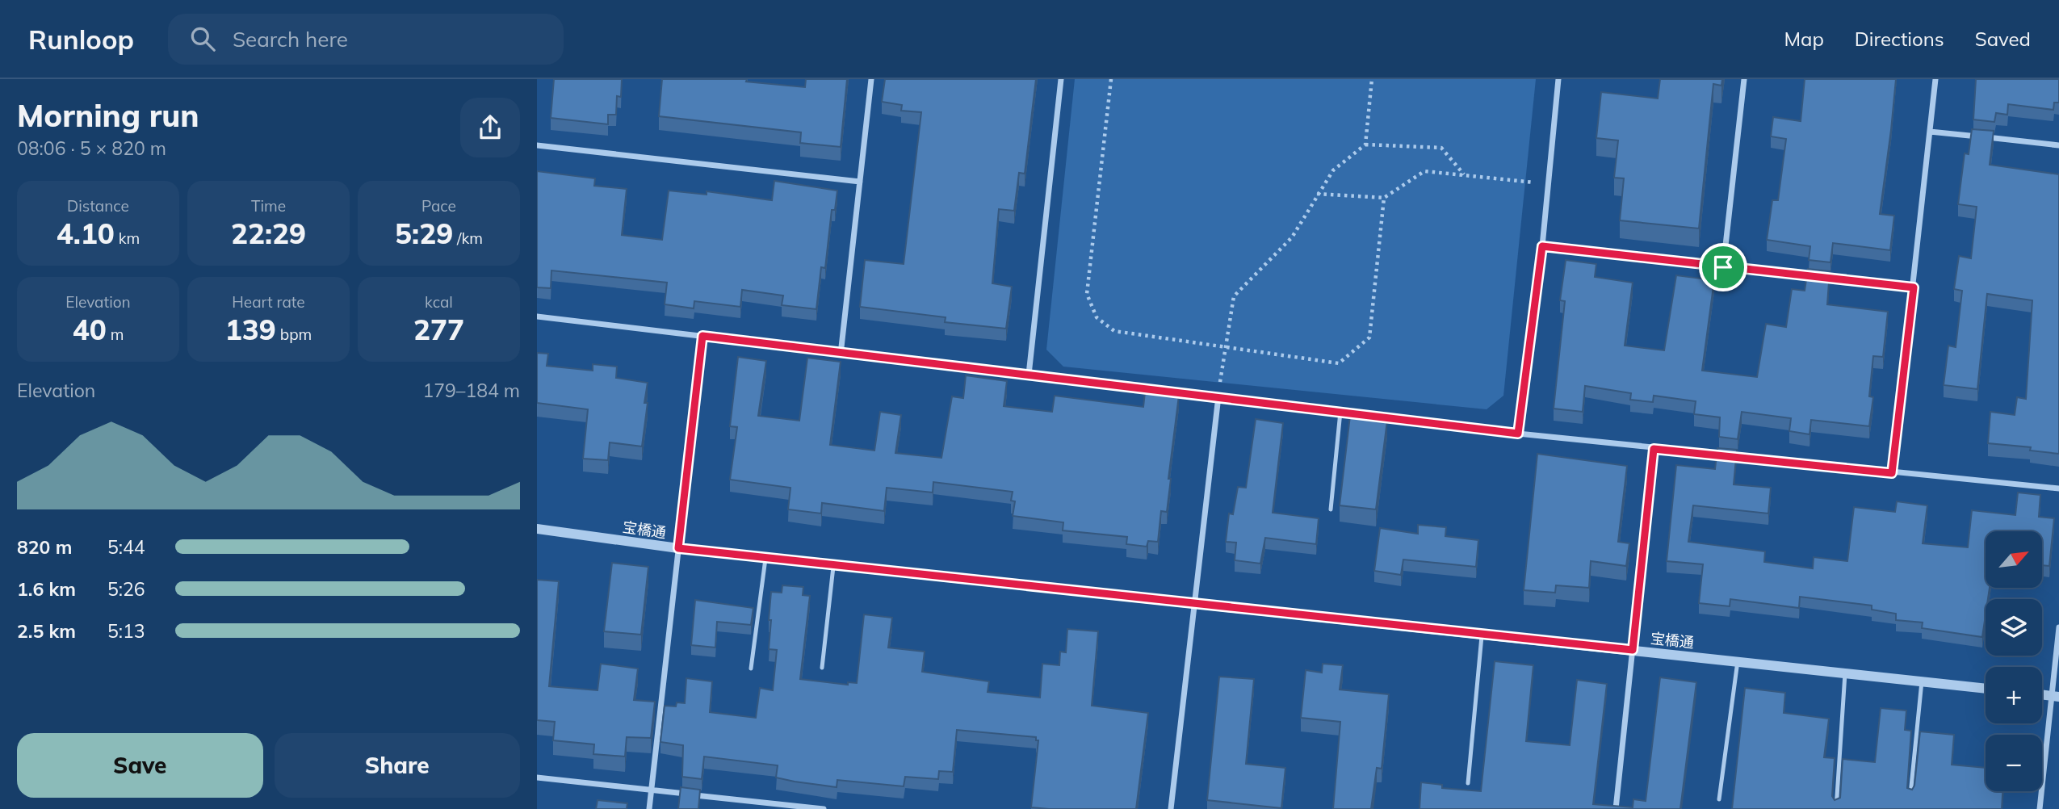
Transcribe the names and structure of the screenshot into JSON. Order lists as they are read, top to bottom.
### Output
{
  "streets": {
    "street": ["宝橋通"]
  },
  "north": "top right",
  "page": {
    "header": "Runloop",
    "search": "Search here",
    "nav": ["Map", "Directions", "Saved"],
    "heading": ["Morning run", "08:06 · 5 × 820 m"],
    "stats": [
      ["Distance", "4.10 km"],
      ["Time", "22:29"],
      ["Pace", "5:29 /km"],
      ["Elevation", "40 m"],
      ["Heart rate", "139 bpm"],
      ["kcal", "277"]
    ],
    "chart": ["Elevation", "179–184 m"],
    "list": [
      {
        "name": "820 m",
        "note": "5:44"
      },
      {
        "name": "1.6 km",
        "note": "5:26"
      },
      {
        "name": "2.5 km",
        "note": "5:13"
      }
    ],
    "map_buttons": ["+", "−"],
    "buttons": ["Save", "Share"]
  }
}
